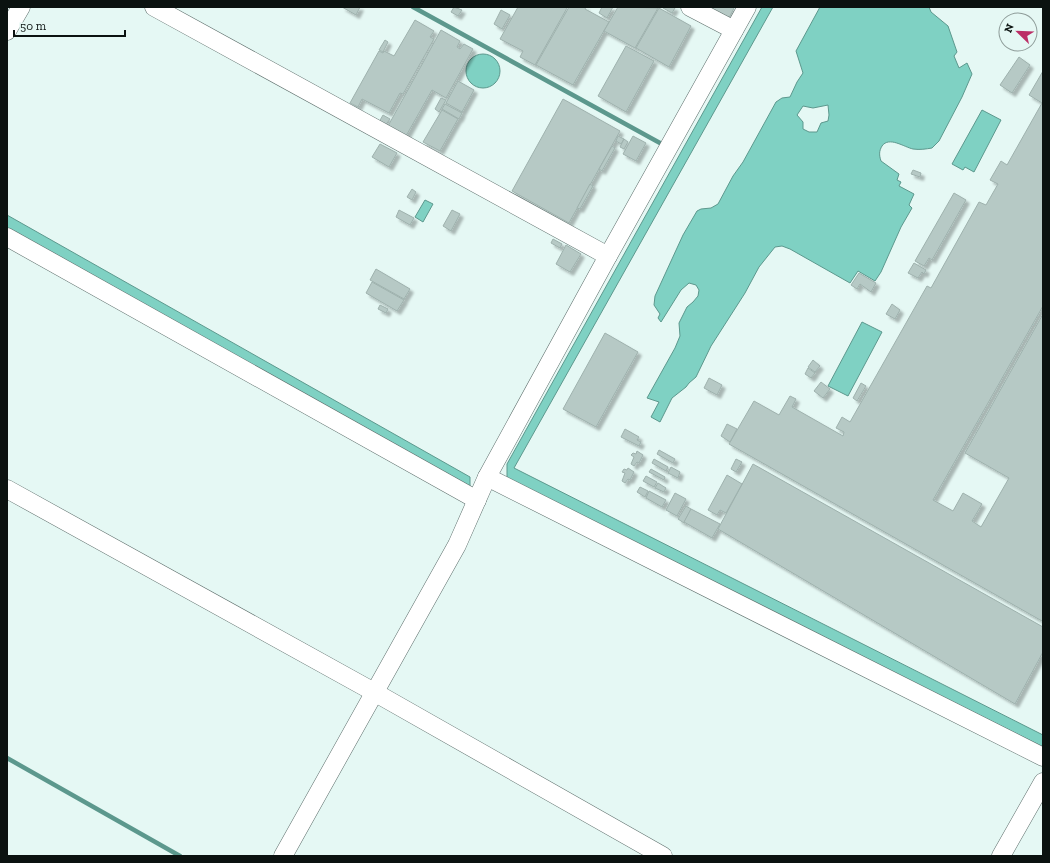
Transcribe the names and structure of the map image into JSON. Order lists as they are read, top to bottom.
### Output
{
  "scale_bar": "50 m",
  "north": "top left"
}
